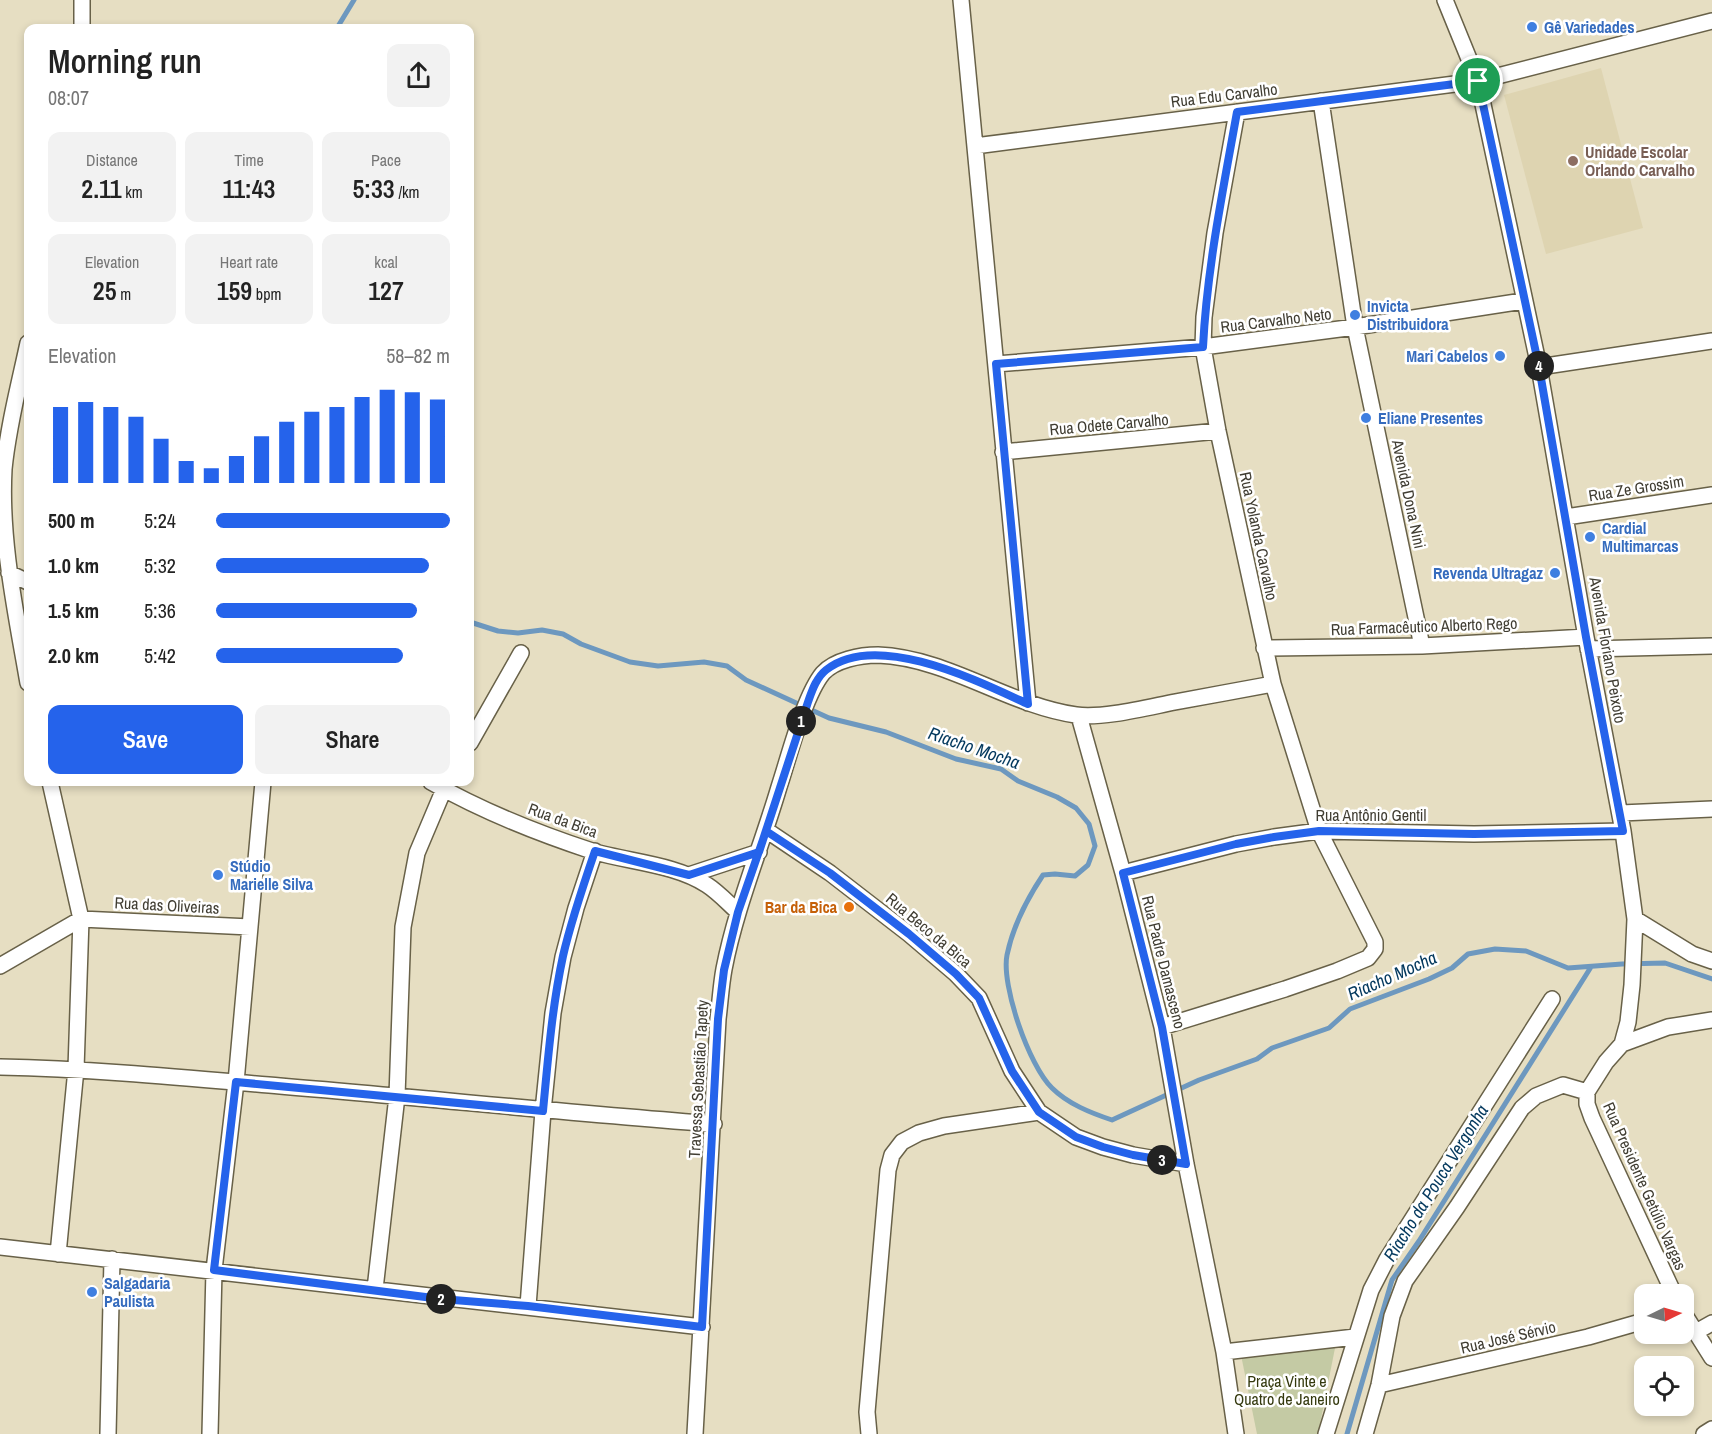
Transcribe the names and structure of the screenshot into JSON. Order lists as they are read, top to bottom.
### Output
{
  "streets": {
    "street": [
      "Rua Edu Carvalho",
      "Rua Carvalho Neto",
      "Rua Odete Carvalho",
      "Rua Ze Grossim",
      "Avenida Dona Nini",
      "Rua Yolanda Carvalho",
      "Rua Farmacêutico Alberto Rego",
      "Avenida Floriano Peixoto",
      "Rua Antônio Gentil",
      "Rua da Bica",
      "Rua das Oliveiras",
      "Rua Beco da Bica",
      "Rua Padre Damasceno",
      "Travessa Sebastião Tapety",
      "Rua Presidente Getúlio Vargas",
      "Rua José Sérvio"
    ]
  },
  "crossings": [
    ["Rua Edu Carvalho", "Avenida Dona Nini"],
    ["Rua Edu Carvalho", "Rua Yolanda Carvalho"],
    ["Rua Edu Carvalho", "Avenida Floriano Peixoto"],
    ["Rua Carvalho Neto", "Avenida Dona Nini"],
    ["Rua Carvalho Neto", "Rua Yolanda Carvalho"],
    ["Rua Carvalho Neto", "Avenida Floriano Peixoto"],
    ["Rua Odete Carvalho", "Rua Yolanda Carvalho"],
    ["Rua Ze Grossim", "Avenida Floriano Peixoto"],
    ["Avenida Dona Nini", "Rua Farmacêutico Alberto Rego"],
    ["Rua Yolanda Carvalho", "Rua Farmacêutico Alberto Rego"],
    ["Rua Yolanda Carvalho", "Rua Antônio Gentil"],
    ["Rua Yolanda Carvalho", "Rua Padre Damasceno"],
    ["Rua Farmacêutico Alberto Rego", "Avenida Floriano Peixoto"],
    ["Avenida Floriano Peixoto", "Rua Antônio Gentil"],
    ["Avenida Floriano Peixoto", "Rua Presidente Getúlio Vargas"],
    ["Rua Antônio Gentil", "Rua Padre Damasceno"],
    ["Rua da Bica", "Travessa Sebastião Tapety"],
    ["Rua Beco da Bica", "Rua Padre Damasceno"],
    ["Rua Beco da Bica", "Travessa Sebastião Tapety"]
  ],
  "water": ["Riacho Mocha", "Riacho da Pouca Vergonha"],
  "parks": ["Praça Vinte e Quatro de Janeiro"],
  "places": [
    "Gê Variedades",
    "Unidade Escolar Orlando Carvalho",
    "Invicta Distribuidora",
    "Mari Cabelos",
    "Eliane Presentes",
    "Cardial Multimarcas",
    "Revenda Ultragaz",
    "Stúdio Marielle Silva",
    "Bar da Bica",
    "Salgadaria Paulista"
  ],
  "north": "right",
  "page": {
    "heading": ["Morning run", "08:07"],
    "stats": [
      ["Distance", "2.11 km"],
      ["Time", "11:43"],
      ["Pace", "5:33 /km"],
      ["Elevation", "25 m"],
      ["Heart rate", "159 bpm"],
      ["kcal", "127"]
    ],
    "chart": ["Elevation", "58–82 m"],
    "pins": [
      "4",
      "1",
      "3",
      "2"
    ],
    "list": [
      {
        "name": "500 m",
        "note": "5:24"
      },
      {
        "name": "1.0 km",
        "note": "5:32"
      },
      {
        "name": "1.5 km",
        "note": "5:36"
      },
      {
        "name": "2.0 km",
        "note": "5:42"
      }
    ],
    "buttons": ["Save", "Share"]
  }
}
